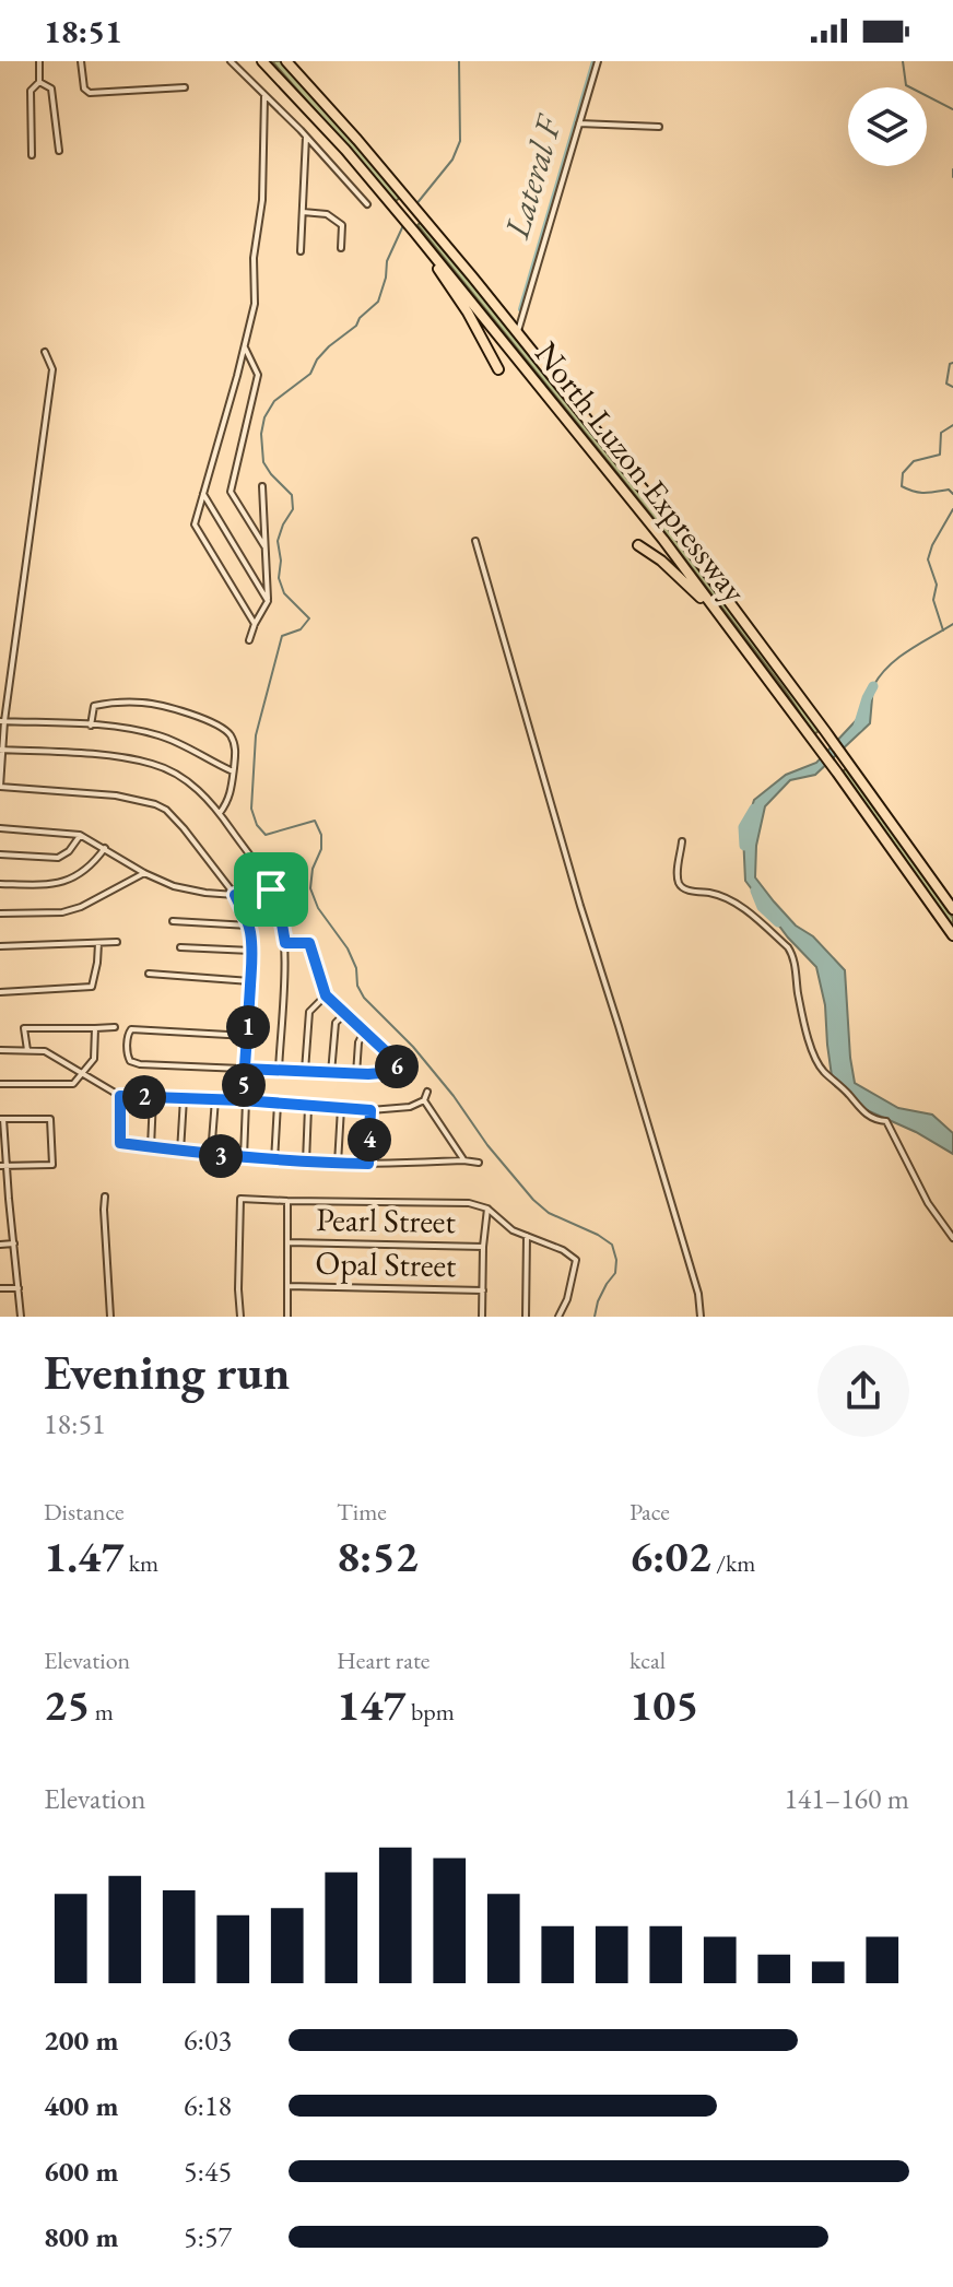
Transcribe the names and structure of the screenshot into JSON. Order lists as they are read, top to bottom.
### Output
{
  "streets": {
    "highway": ["North Luzon Expressway"],
    "street": ["Pearl Street", "Opal Street"]
  },
  "water": ["Lateral F"],
  "page": {
    "status": "18:51",
    "pins": [
      "1",
      "6",
      "5",
      "2",
      "4",
      "3"
    ],
    "heading": ["Evening run", "18:51"],
    "stats": [
      ["Distance", "1.47 km"],
      ["Time", "8:52"],
      ["Pace", "6:02 /km"],
      ["Elevation", "25 m"],
      ["Heart rate", "147 bpm"],
      ["kcal", "105"]
    ],
    "chart": ["Elevation", "141–160 m"],
    "list": [
      {
        "name": "200 m",
        "note": "6:03"
      },
      {
        "name": "400 m",
        "note": "6:18"
      },
      {
        "name": "600 m",
        "note": "5:45"
      },
      {
        "name": "800 m",
        "note": "5:57"
      }
    ]
  }
}
